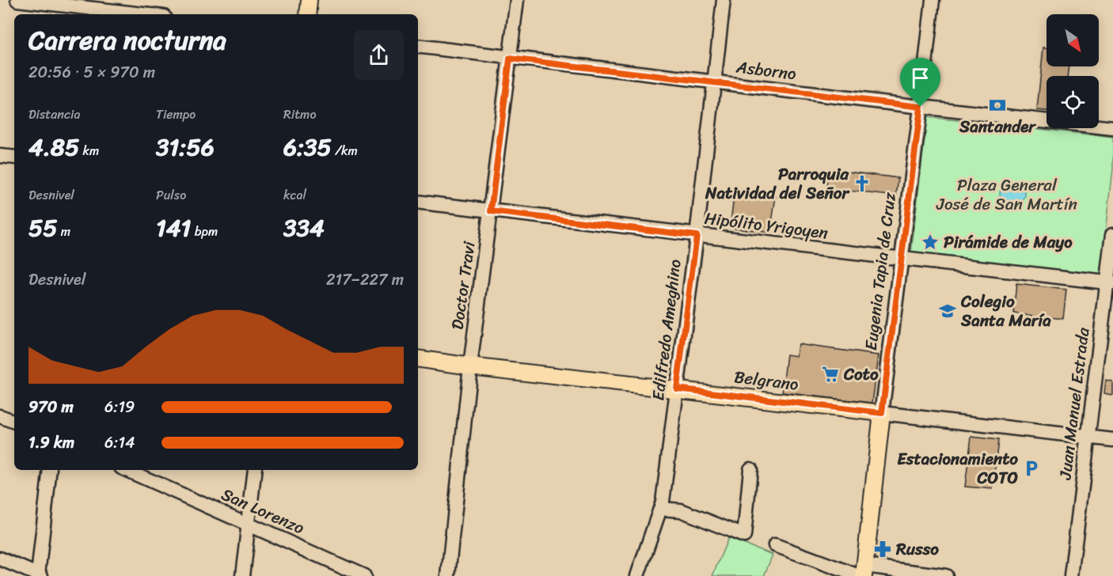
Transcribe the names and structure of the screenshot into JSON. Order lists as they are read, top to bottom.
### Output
{
  "streets": {
    "main road": ["Eugenia Tapia de Cruz", "Belgrano"],
    "street": [
      "Asborno",
      "Hipólito Yrigoyen",
      "Doctor Travi",
      "Edilfredo Ameghino",
      "Juan Manuel Estrada",
      "San Lorenzo"
    ]
  },
  "crossings": [
    ["Asborno", "Eugenia Tapia de Cruz"],
    ["Asborno", "Doctor Travi"],
    ["Asborno", "Edilfredo Ameghino"],
    ["Hipólito Yrigoyen", "Eugenia Tapia de Cruz"],
    ["Hipólito Yrigoyen", "Doctor Travi"],
    ["Hipólito Yrigoyen", "Edilfredo Ameghino"],
    ["Hipólito Yrigoyen", "Juan Manuel Estrada"],
    ["Eugenia Tapia de Cruz", "Belgrano"],
    ["Doctor Travi", "Belgrano"],
    ["Edilfredo Ameghino", "Belgrano"],
    ["Belgrano", "Juan Manuel Estrada"]
  ],
  "parks": ["Plaza General José de San Martín"],
  "places": {
    "bank": ["Santander"],
    "church": ["Parroquia Natividad del Señor"],
    "place": ["Pirámide de Mayo"],
    "school or university": ["Colegio Santa María"],
    "supermarket": ["Coto"],
    "parking": ["Estacionamiento COTO"],
    "pharmacy": ["Russo"]
  },
  "north": "bottom right",
  "page": {
    "heading": ["Carrera nocturna", "20:56 · 5 × 970 m"],
    "stats": [
      ["Distancia", "4.85 km"],
      ["Tiempo", "31:56"],
      ["Ritmo", "6:35 /km"],
      ["Desnivel", "55 m"],
      ["Pulso", "141 bpm"],
      ["kcal", "334"]
    ],
    "chart": ["Desnivel", "217–227 m"],
    "list": [
      {
        "name": "970 m",
        "note": "6:19"
      },
      {
        "name": "1.9 km",
        "note": "6:14"
      }
    ]
  }
}
